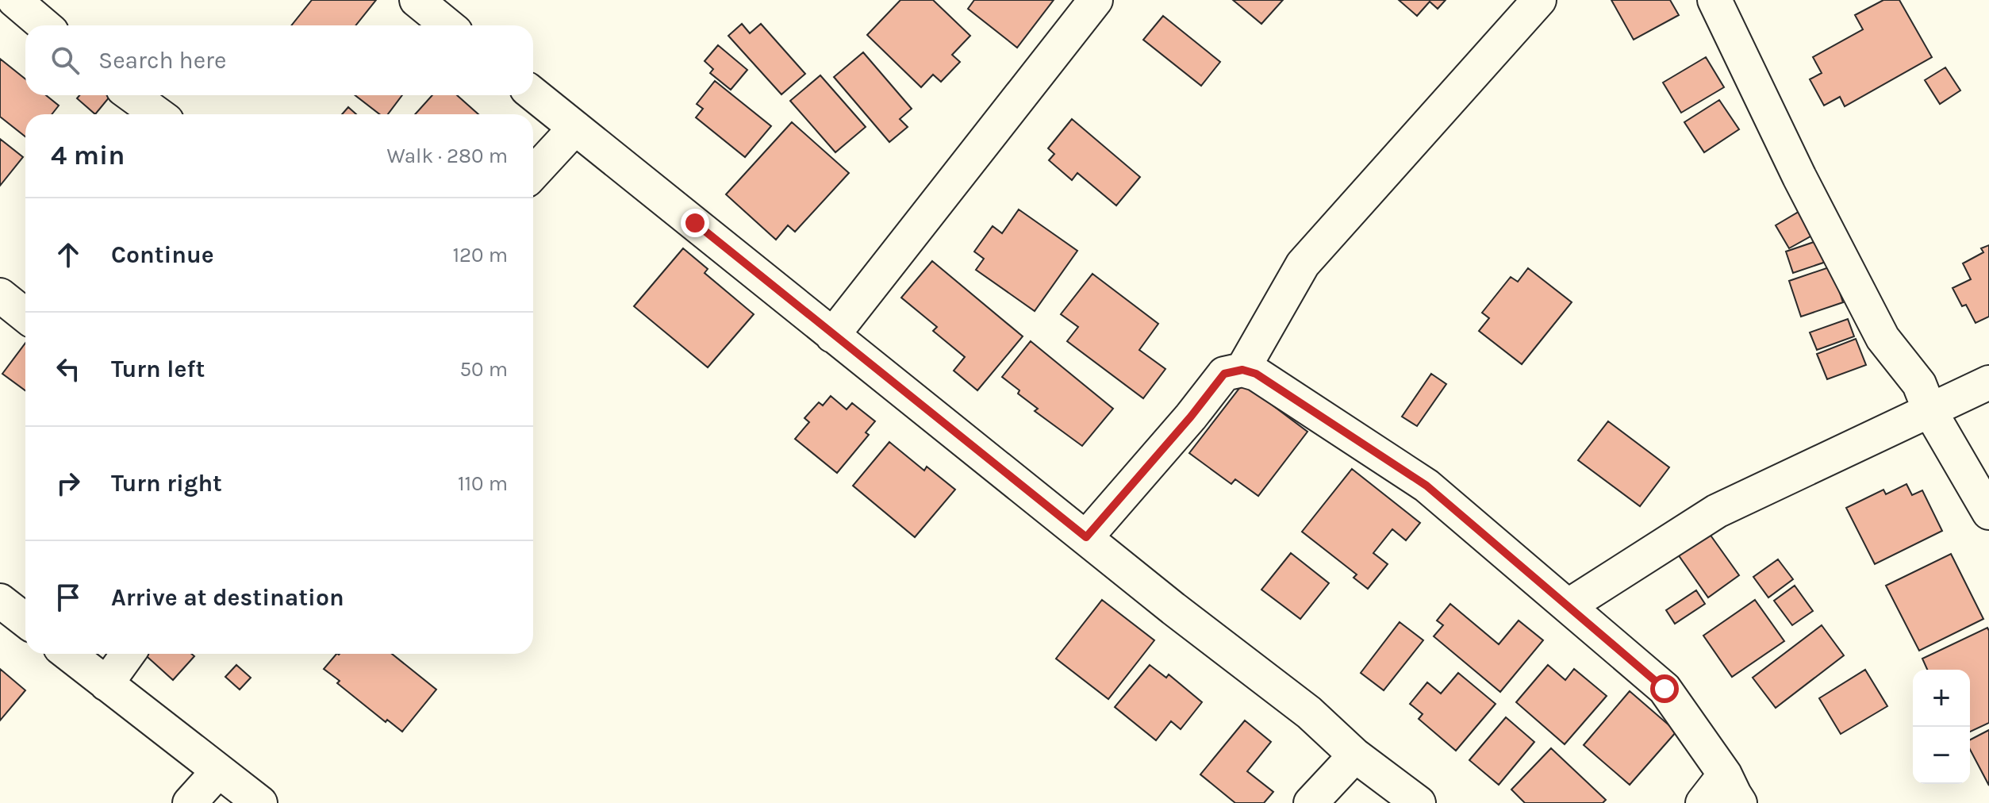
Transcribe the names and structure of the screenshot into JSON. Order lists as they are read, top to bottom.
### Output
{
  "page": {
    "search": "Search here",
    "heading": ["4 min", "Walk · 280 m"],
    "list": [
      ["Continue", "120 m"],
      ["Turn left", "50 m"],
      ["Turn right", "110 m"],
      "Arrive at destination"
    ],
    "map_buttons": ["+", "−"]
  }
}
